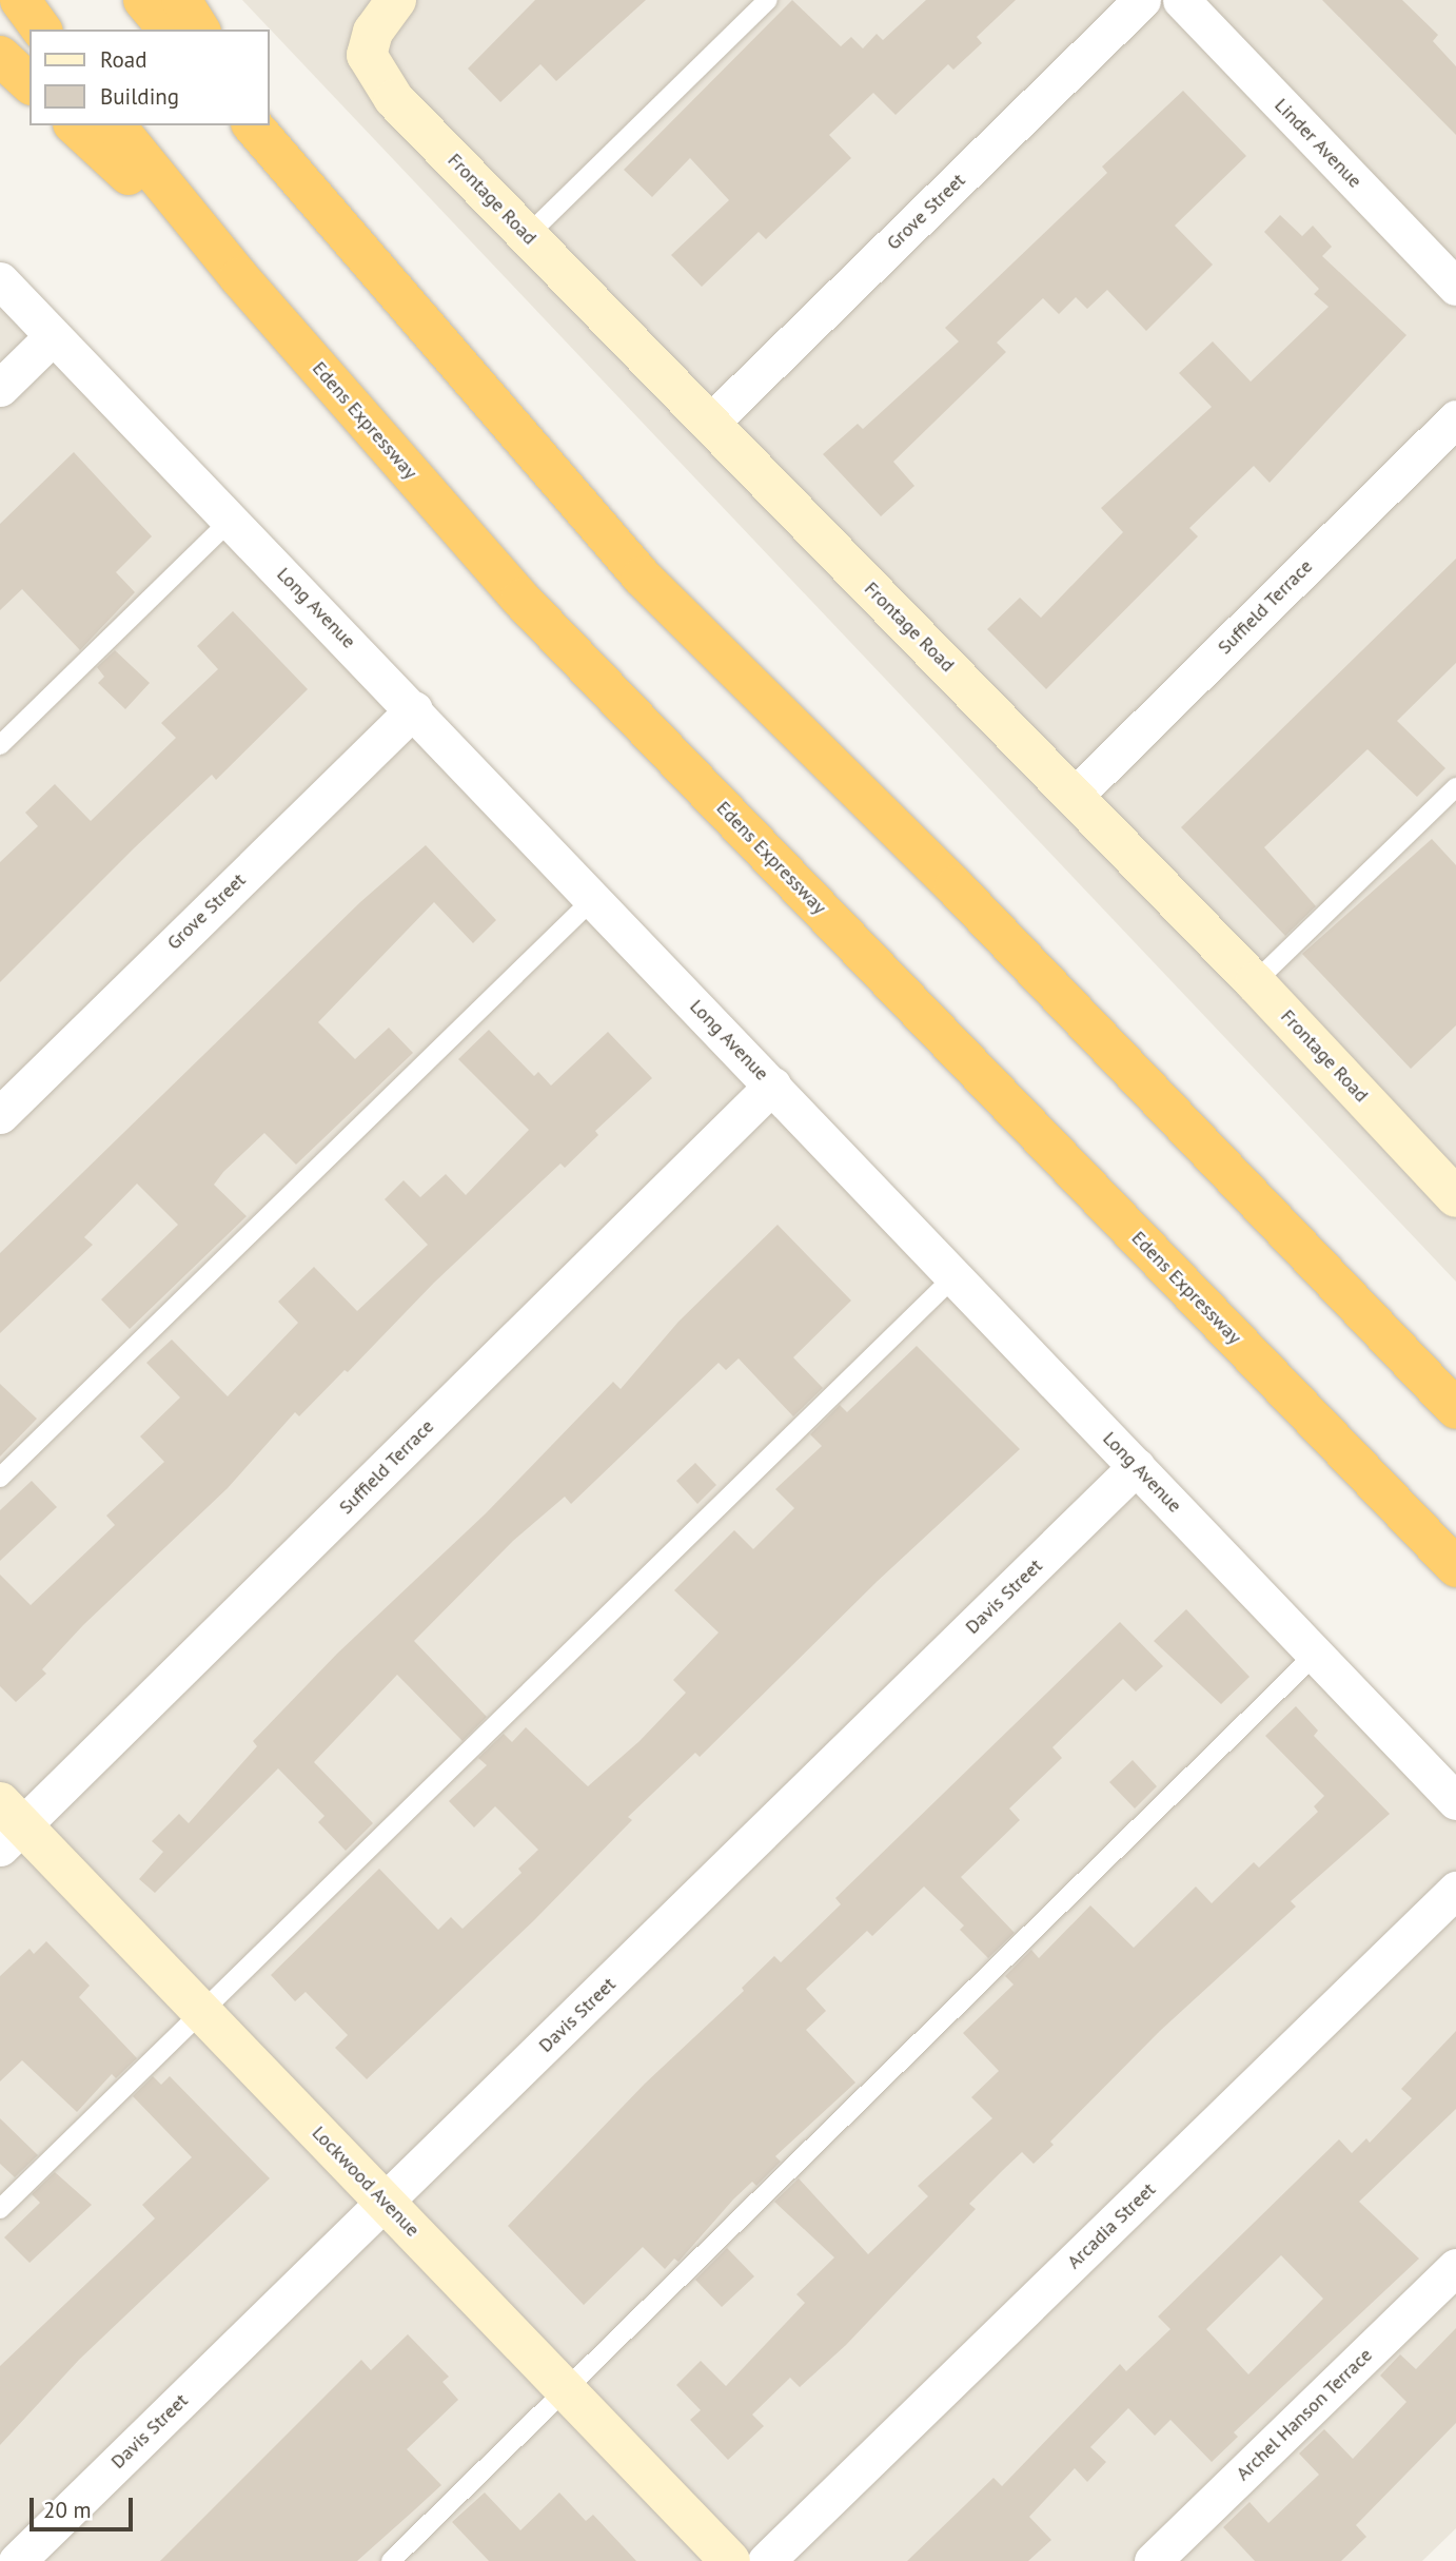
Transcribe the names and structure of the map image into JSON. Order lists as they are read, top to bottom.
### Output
{
  "streets": {
    "highway": ["Edens Expressway"],
    "street": [
      "Linder Avenue",
      "Frontage Road",
      "Grove Street",
      "Suffield Terrace",
      "Long Avenue",
      "Davis Street",
      "Lockwood Avenue",
      "Arcadia Street",
      "Archel Hanson Terrace"
    ]
  },
  "crossings": [
    ["Frontage Road", "Grove Street"],
    ["Frontage Road", "Suffield Terrace"],
    ["Grove Street", "Long Avenue"],
    ["Suffield Terrace", "Long Avenue"],
    ["Suffield Terrace", "Lockwood Avenue"],
    ["Long Avenue", "Davis Street"],
    ["Davis Street", "Lockwood Avenue"]
  ],
  "legend": ["Road", "Building"],
  "scale_bar": "20 m"
}
